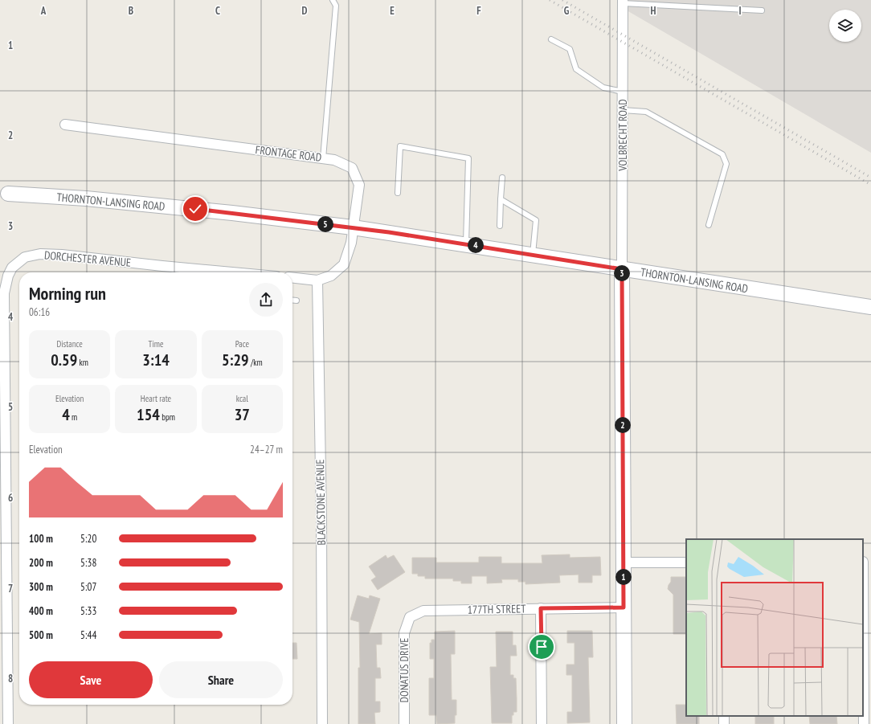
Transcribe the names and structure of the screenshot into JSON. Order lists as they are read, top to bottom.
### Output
{
  "streets": {
    "street": [
      "VOLBRECHT ROAD",
      "FRONTAGE ROAD",
      "THORNTON-LANSING ROAD",
      "DORCHESTER AVENUE",
      "BLACKSTONE AVENUE",
      "177TH STREET",
      "DONATUS DRIVE"
    ]
  },
  "crossings": [
    ["VOLBRECHT ROAD", "THORNTON-LANSING ROAD"],
    ["FRONTAGE ROAD", "THORNTON-LANSING ROAD"],
    ["FRONTAGE ROAD", "BLACKSTONE AVENUE"],
    ["177TH STREET", "DONATUS DRIVE"]
  ],
  "page": {
    "pins": [
      "5",
      "4",
      "3",
      "2",
      "1"
    ],
    "heading": ["Morning run", "06:16"],
    "stats": [
      ["Distance", "0.59 km"],
      ["Time", "3:14"],
      ["Pace", "5:29 /km"],
      ["Elevation", "4 m"],
      ["Heart rate", "154 bpm"],
      ["kcal", "37"]
    ],
    "chart": ["Elevation", "24–27 m"],
    "list": [
      {
        "name": "100 m",
        "note": "5:20"
      },
      {
        "name": "200 m",
        "note": "5:38"
      },
      {
        "name": "300 m",
        "note": "5:07"
      },
      {
        "name": "400 m",
        "note": "5:33"
      },
      {
        "name": "500 m",
        "note": "5:44"
      }
    ],
    "buttons": ["Save", "Share"]
  },
  "grid": {
    "columns": [
      "A",
      "B",
      "C",
      "D",
      "E",
      "F",
      "G",
      "H",
      "I"
    ],
    "rows": [
      "1",
      "2",
      "3",
      "4",
      "5",
      "6",
      "7",
      "8"
    ]
  }
}
